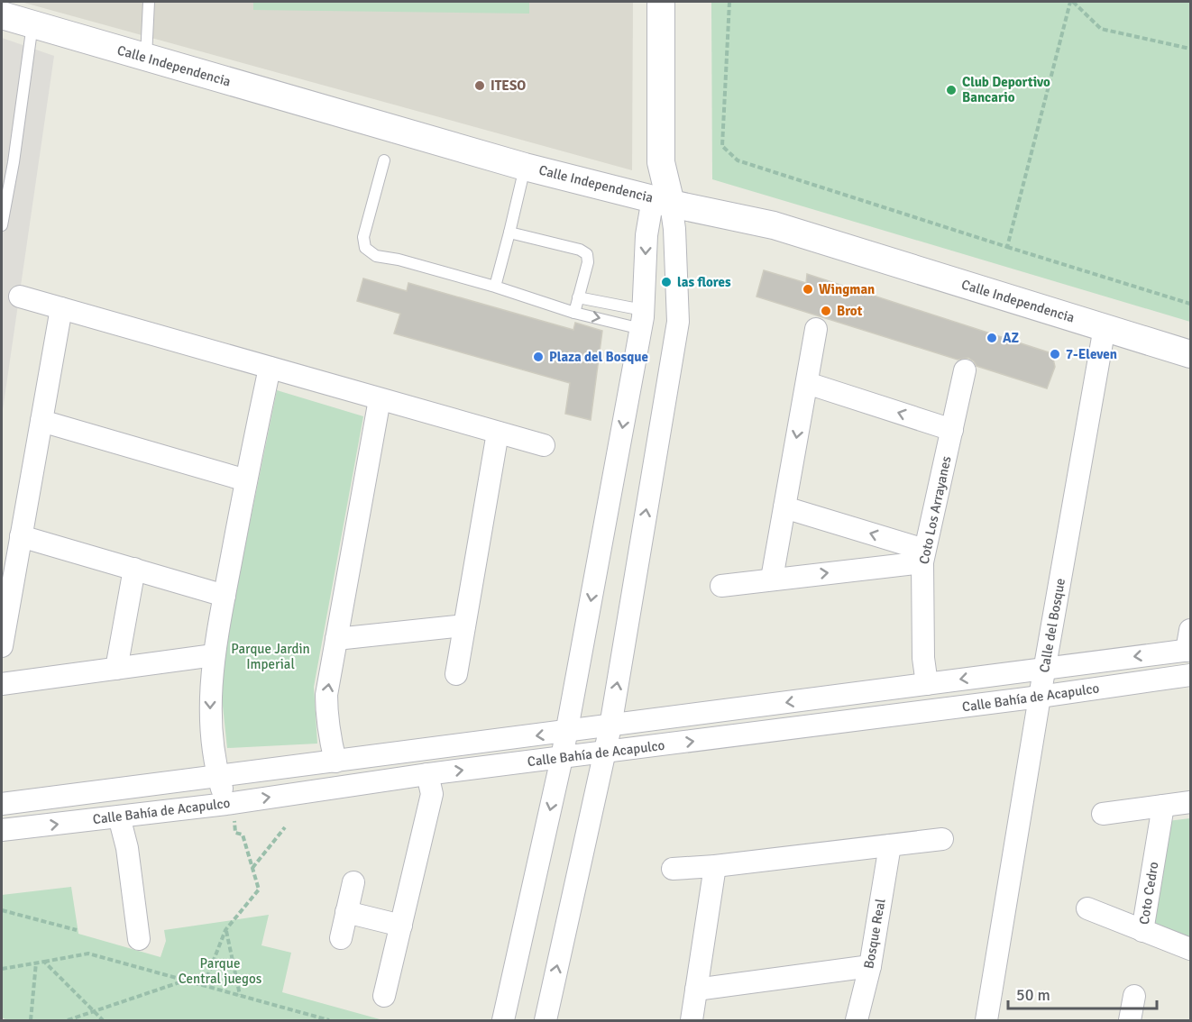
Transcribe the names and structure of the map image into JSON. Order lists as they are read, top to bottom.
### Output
{
  "streets": {
    "street": [
      "Calle Independencia",
      "Coto Los Arrayanes",
      "Calle del Bosque",
      "Calle Bahía de Acapulco",
      "Coto Cedro",
      "Bosque Real"
    ]
  },
  "crossings": [
    ["Calle Independencia", "Calle del Bosque"],
    ["Coto Los Arrayanes", "Calle Bahía de Acapulco"],
    ["Calle del Bosque", "Calle Bahía de Acapulco"]
  ],
  "parks": ["Parque Jardin Imperial", "Parque Central juegos"],
  "places": [
    "ITESO",
    "Club Deportivo Bancario",
    "las flores",
    "Wingman",
    "Brot",
    "AZ",
    "7-Eleven",
    "Plaza del Bosque"
  ],
  "scale_bar": "50 m"
}
